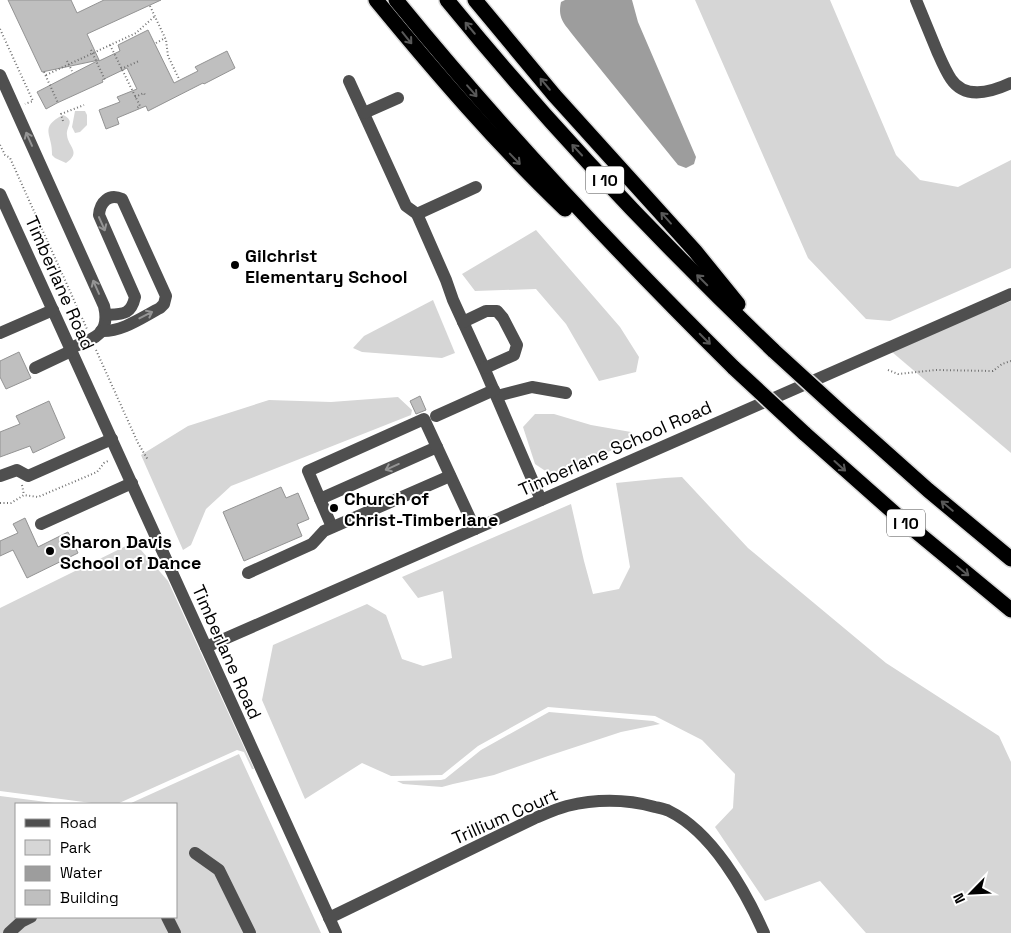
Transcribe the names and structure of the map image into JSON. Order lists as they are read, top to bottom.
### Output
{
  "streets": {
    "highway": ["I 10"],
    "street": ["Timberlane Road", "Timberlane School Road", "Trillium Court"]
  },
  "crossings": [
    ["Timberlane Road", "Timberlane School Road"],
    ["Timberlane Road", "Trillium Court"]
  ],
  "places": ["Gilchrist Elementary School", "Church of Christ-Timberlane", "Sharon Davis School of Dance"],
  "legend": [
    "Road",
    "Park",
    "Water",
    "Building"
  ],
  "north": "bottom left"
}
